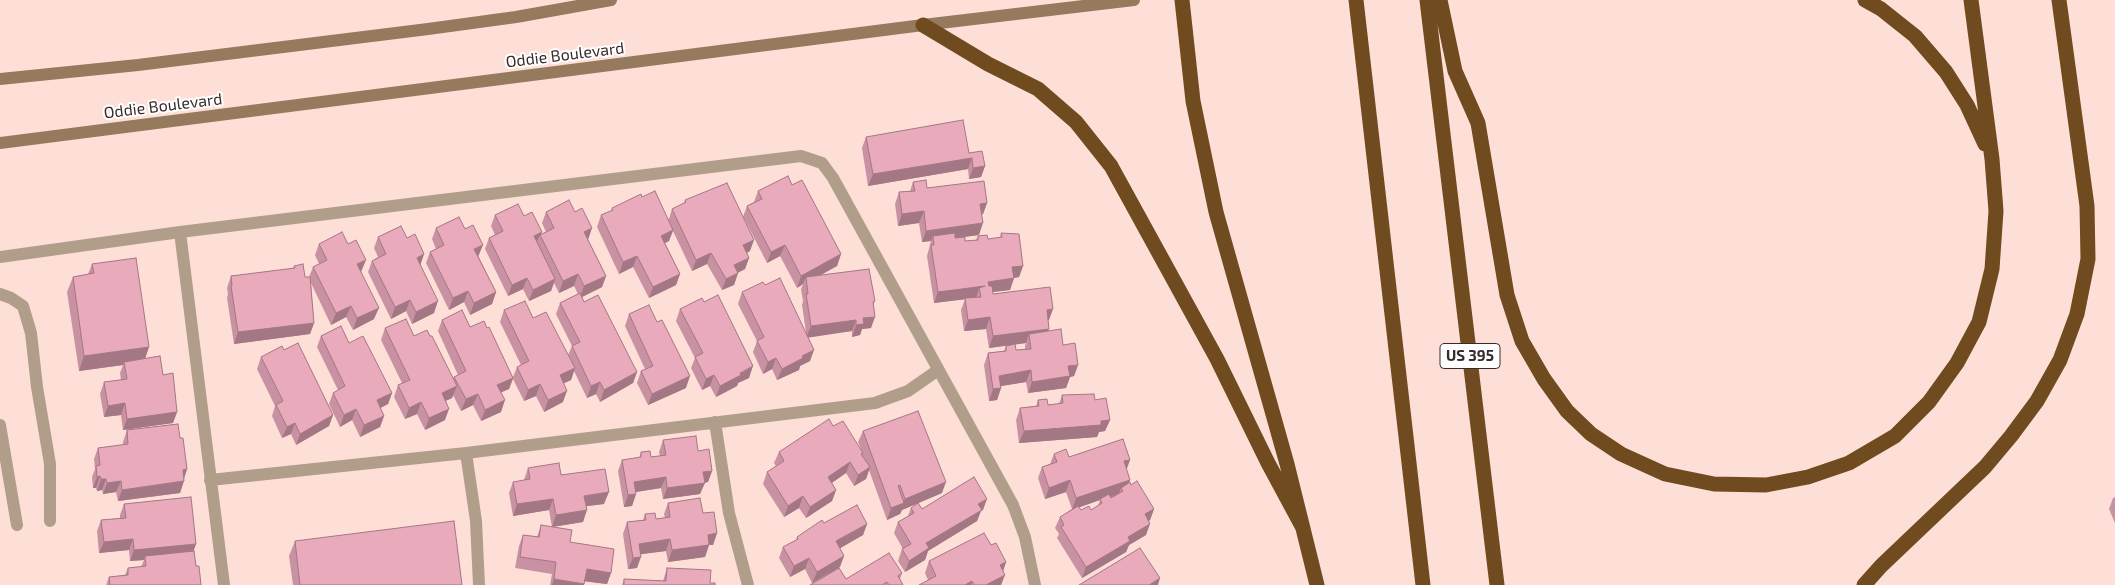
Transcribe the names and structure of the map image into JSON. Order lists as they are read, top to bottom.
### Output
{
  "streets": {
    "highway": ["US 395"],
    "main road": ["Oddie Boulevard"]
  }
}
